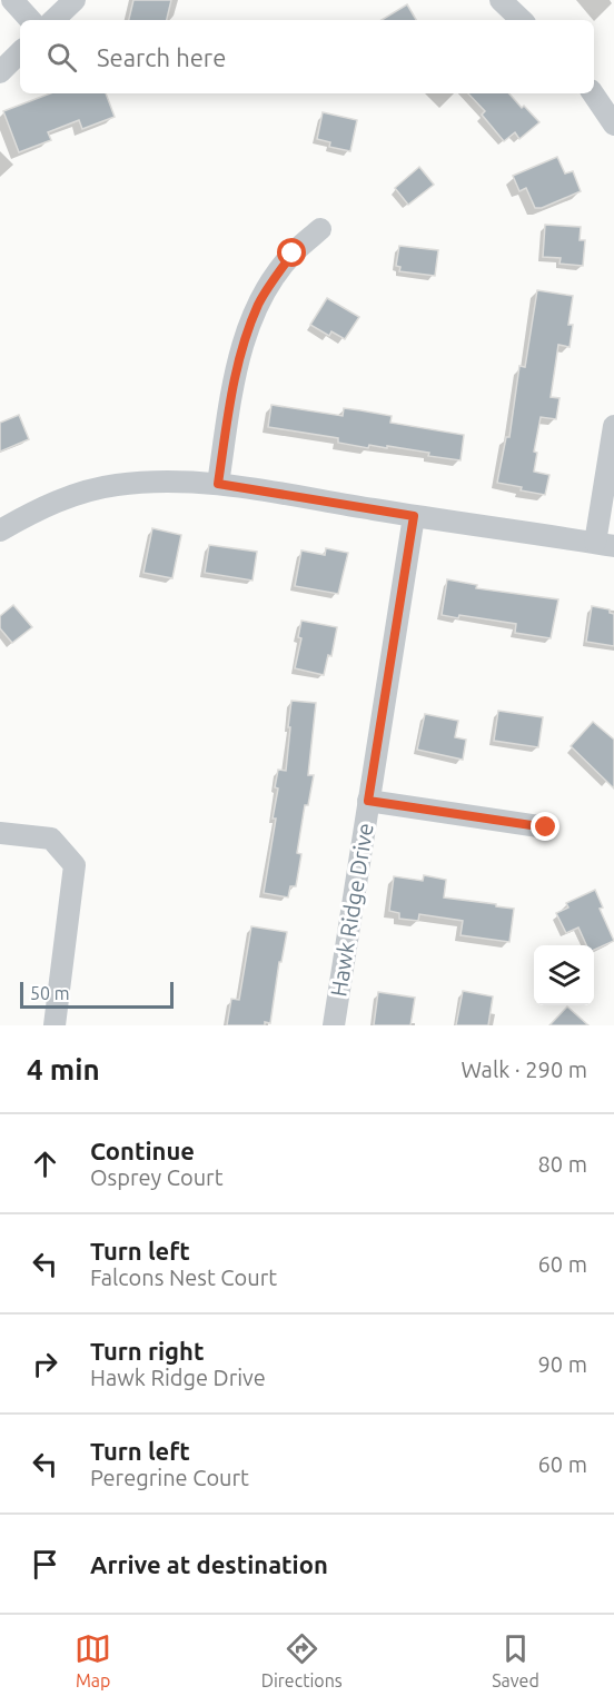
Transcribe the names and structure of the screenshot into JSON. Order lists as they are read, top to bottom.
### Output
{
  "streets": {
    "street": ["Hawk Ridge Drive"]
  },
  "scale_bar": "50 m",
  "page": {
    "search": "Search here",
    "scale": "50 m",
    "heading": ["4 min", "Walk · 290 m"],
    "list": [
      ["Continue", "Osprey Court", "80 m"],
      ["Turn left", "Falcons Nest Court", "60 m"],
      ["Turn right", "Hawk Ridge Drive", "90 m"],
      ["Turn left", "Peregrine Court", "60 m"],
      "Arrive at destination"
    ],
    "nav": ["Map", "Directions", "Saved"]
  }
}
